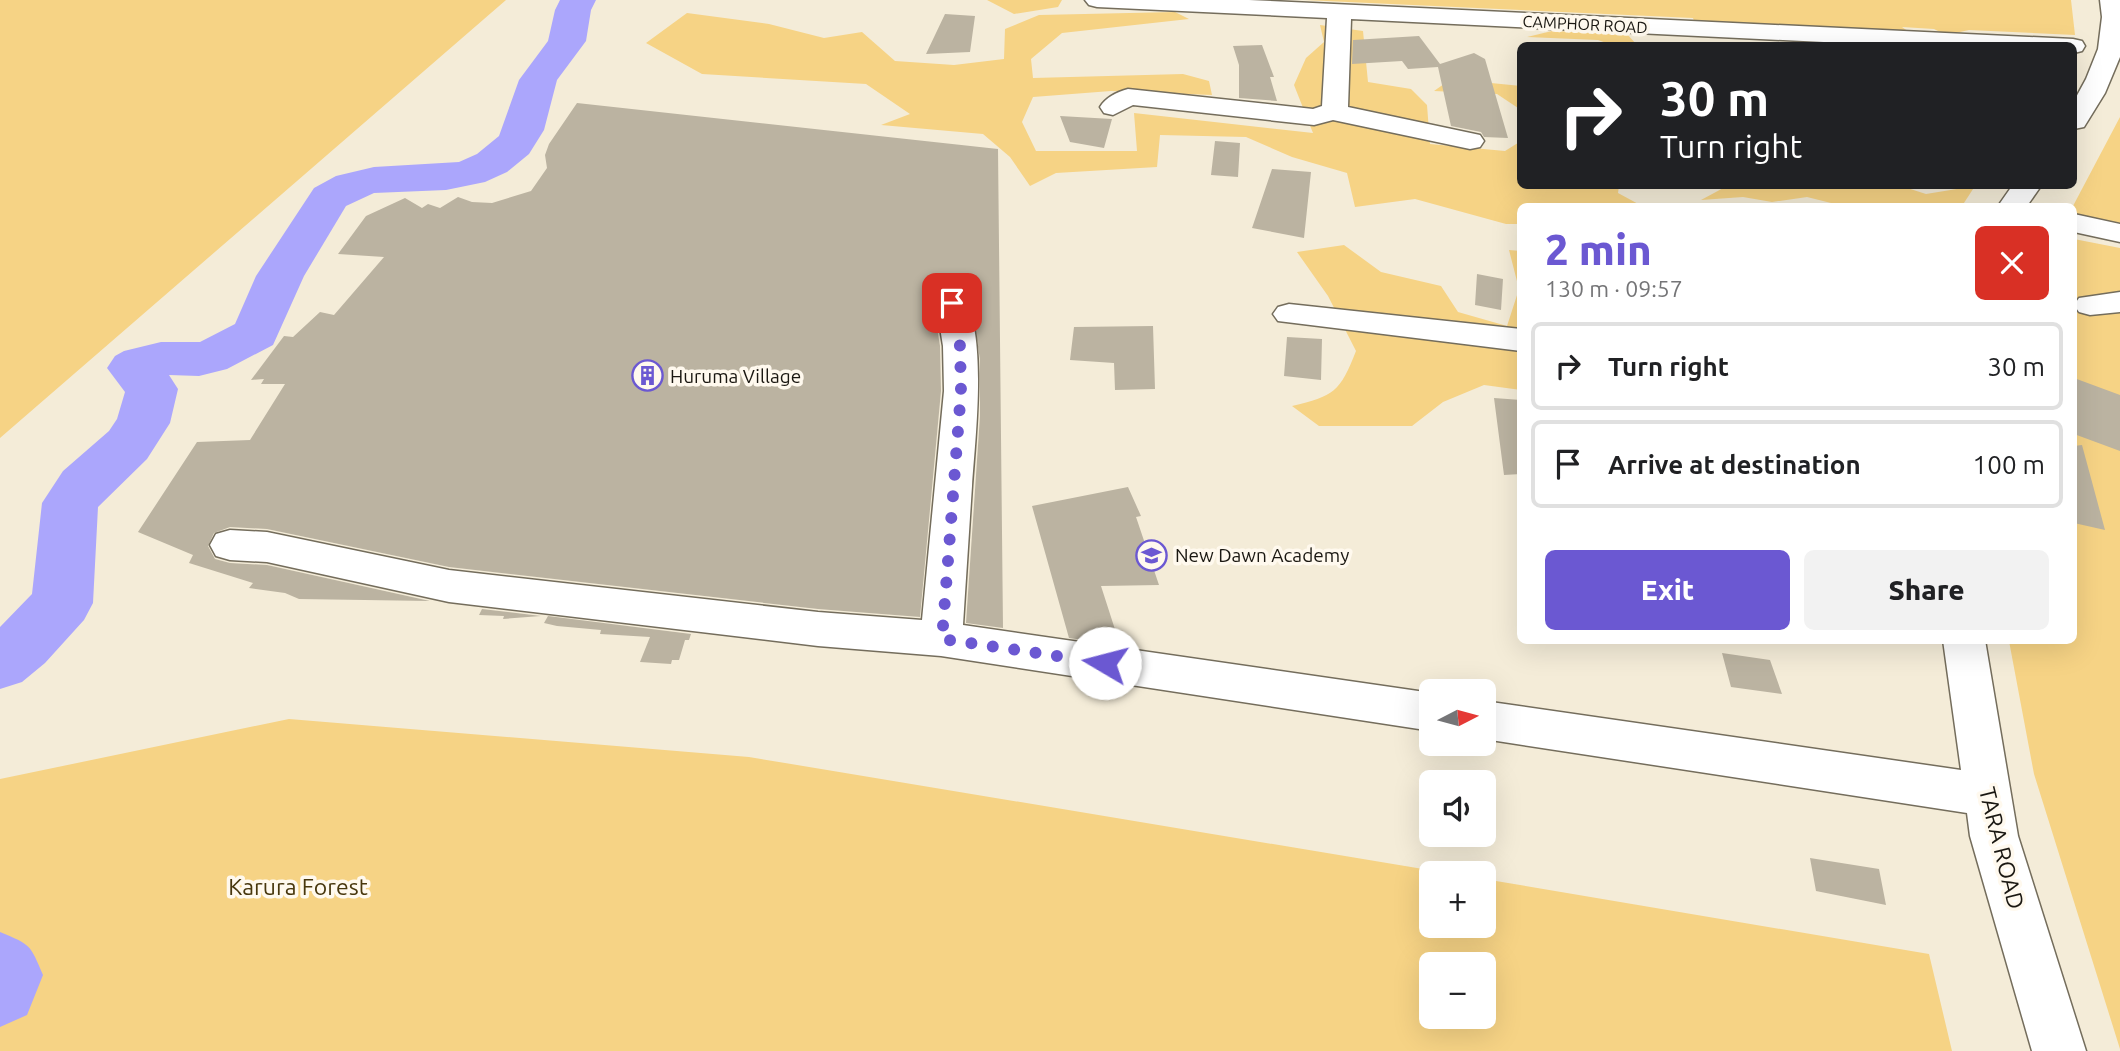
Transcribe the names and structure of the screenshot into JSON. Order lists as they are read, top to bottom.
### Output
{
  "streets": {
    "street": ["CAMPHOR ROAD", "TARA ROAD"]
  },
  "parks": ["Karura Forest"],
  "places": {
    "building": ["Huruma Village"],
    "school or university": ["New Dawn Academy"]
  },
  "north": "right",
  "page": {
    "turn": ["30 m", "Turn right"],
    "heading": ["2 min", "130 m · 09:57"],
    "list": [
      {
        "name": "Turn right",
        "value": "30 m"
      },
      {
        "name": "Arrive at destination",
        "value": "100 m"
      }
    ],
    "buttons": ["Exit", "Share"],
    "map_buttons": ["+", "−"]
  }
}
